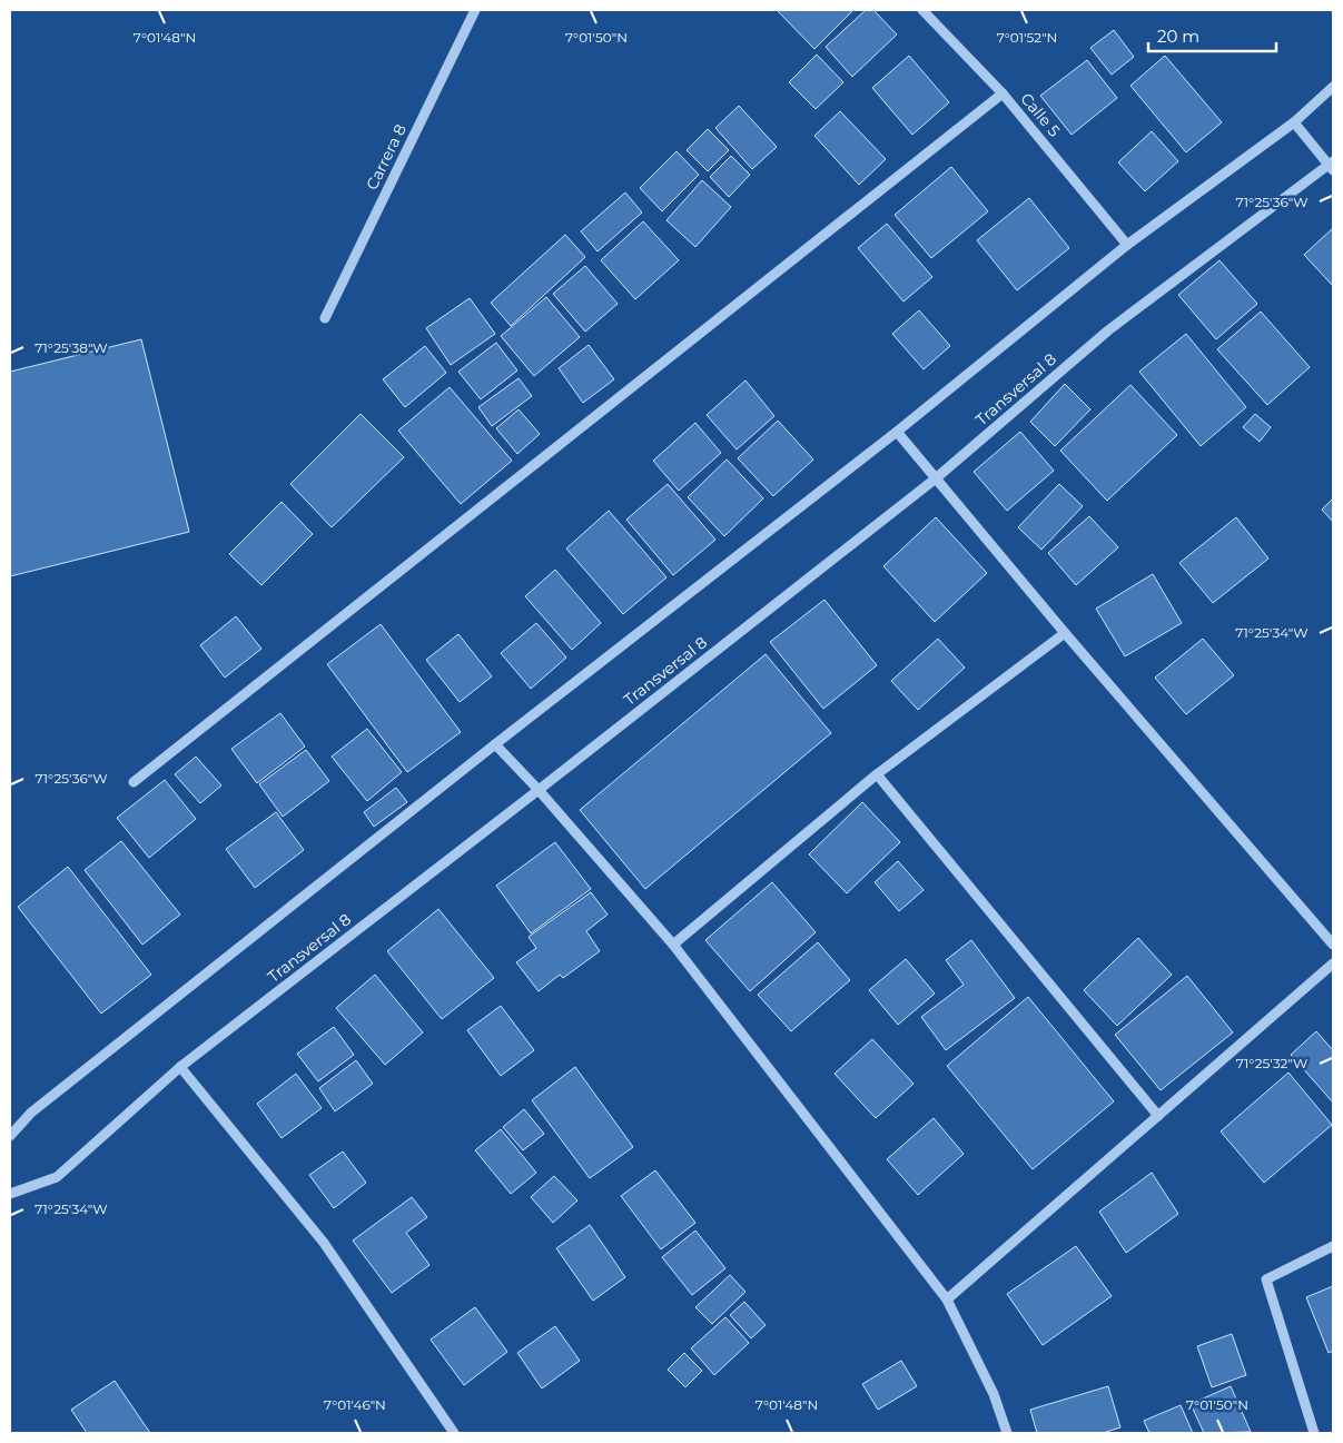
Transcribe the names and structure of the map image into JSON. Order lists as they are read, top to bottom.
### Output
{
  "streets": {
    "street": ["Calle 5", "Carrera 8", "Transversal 8"]
  },
  "scale_bar": "20 m",
  "coordinates": [
    "7°01'48\"N",
    "7°01'50\"N",
    "7°01'52\"N",
    "71°25'36\"W",
    "71°25'38\"W",
    "71°25'34\"W",
    "71°25'32\"W",
    "7°01'46\"N"
  ]
}
